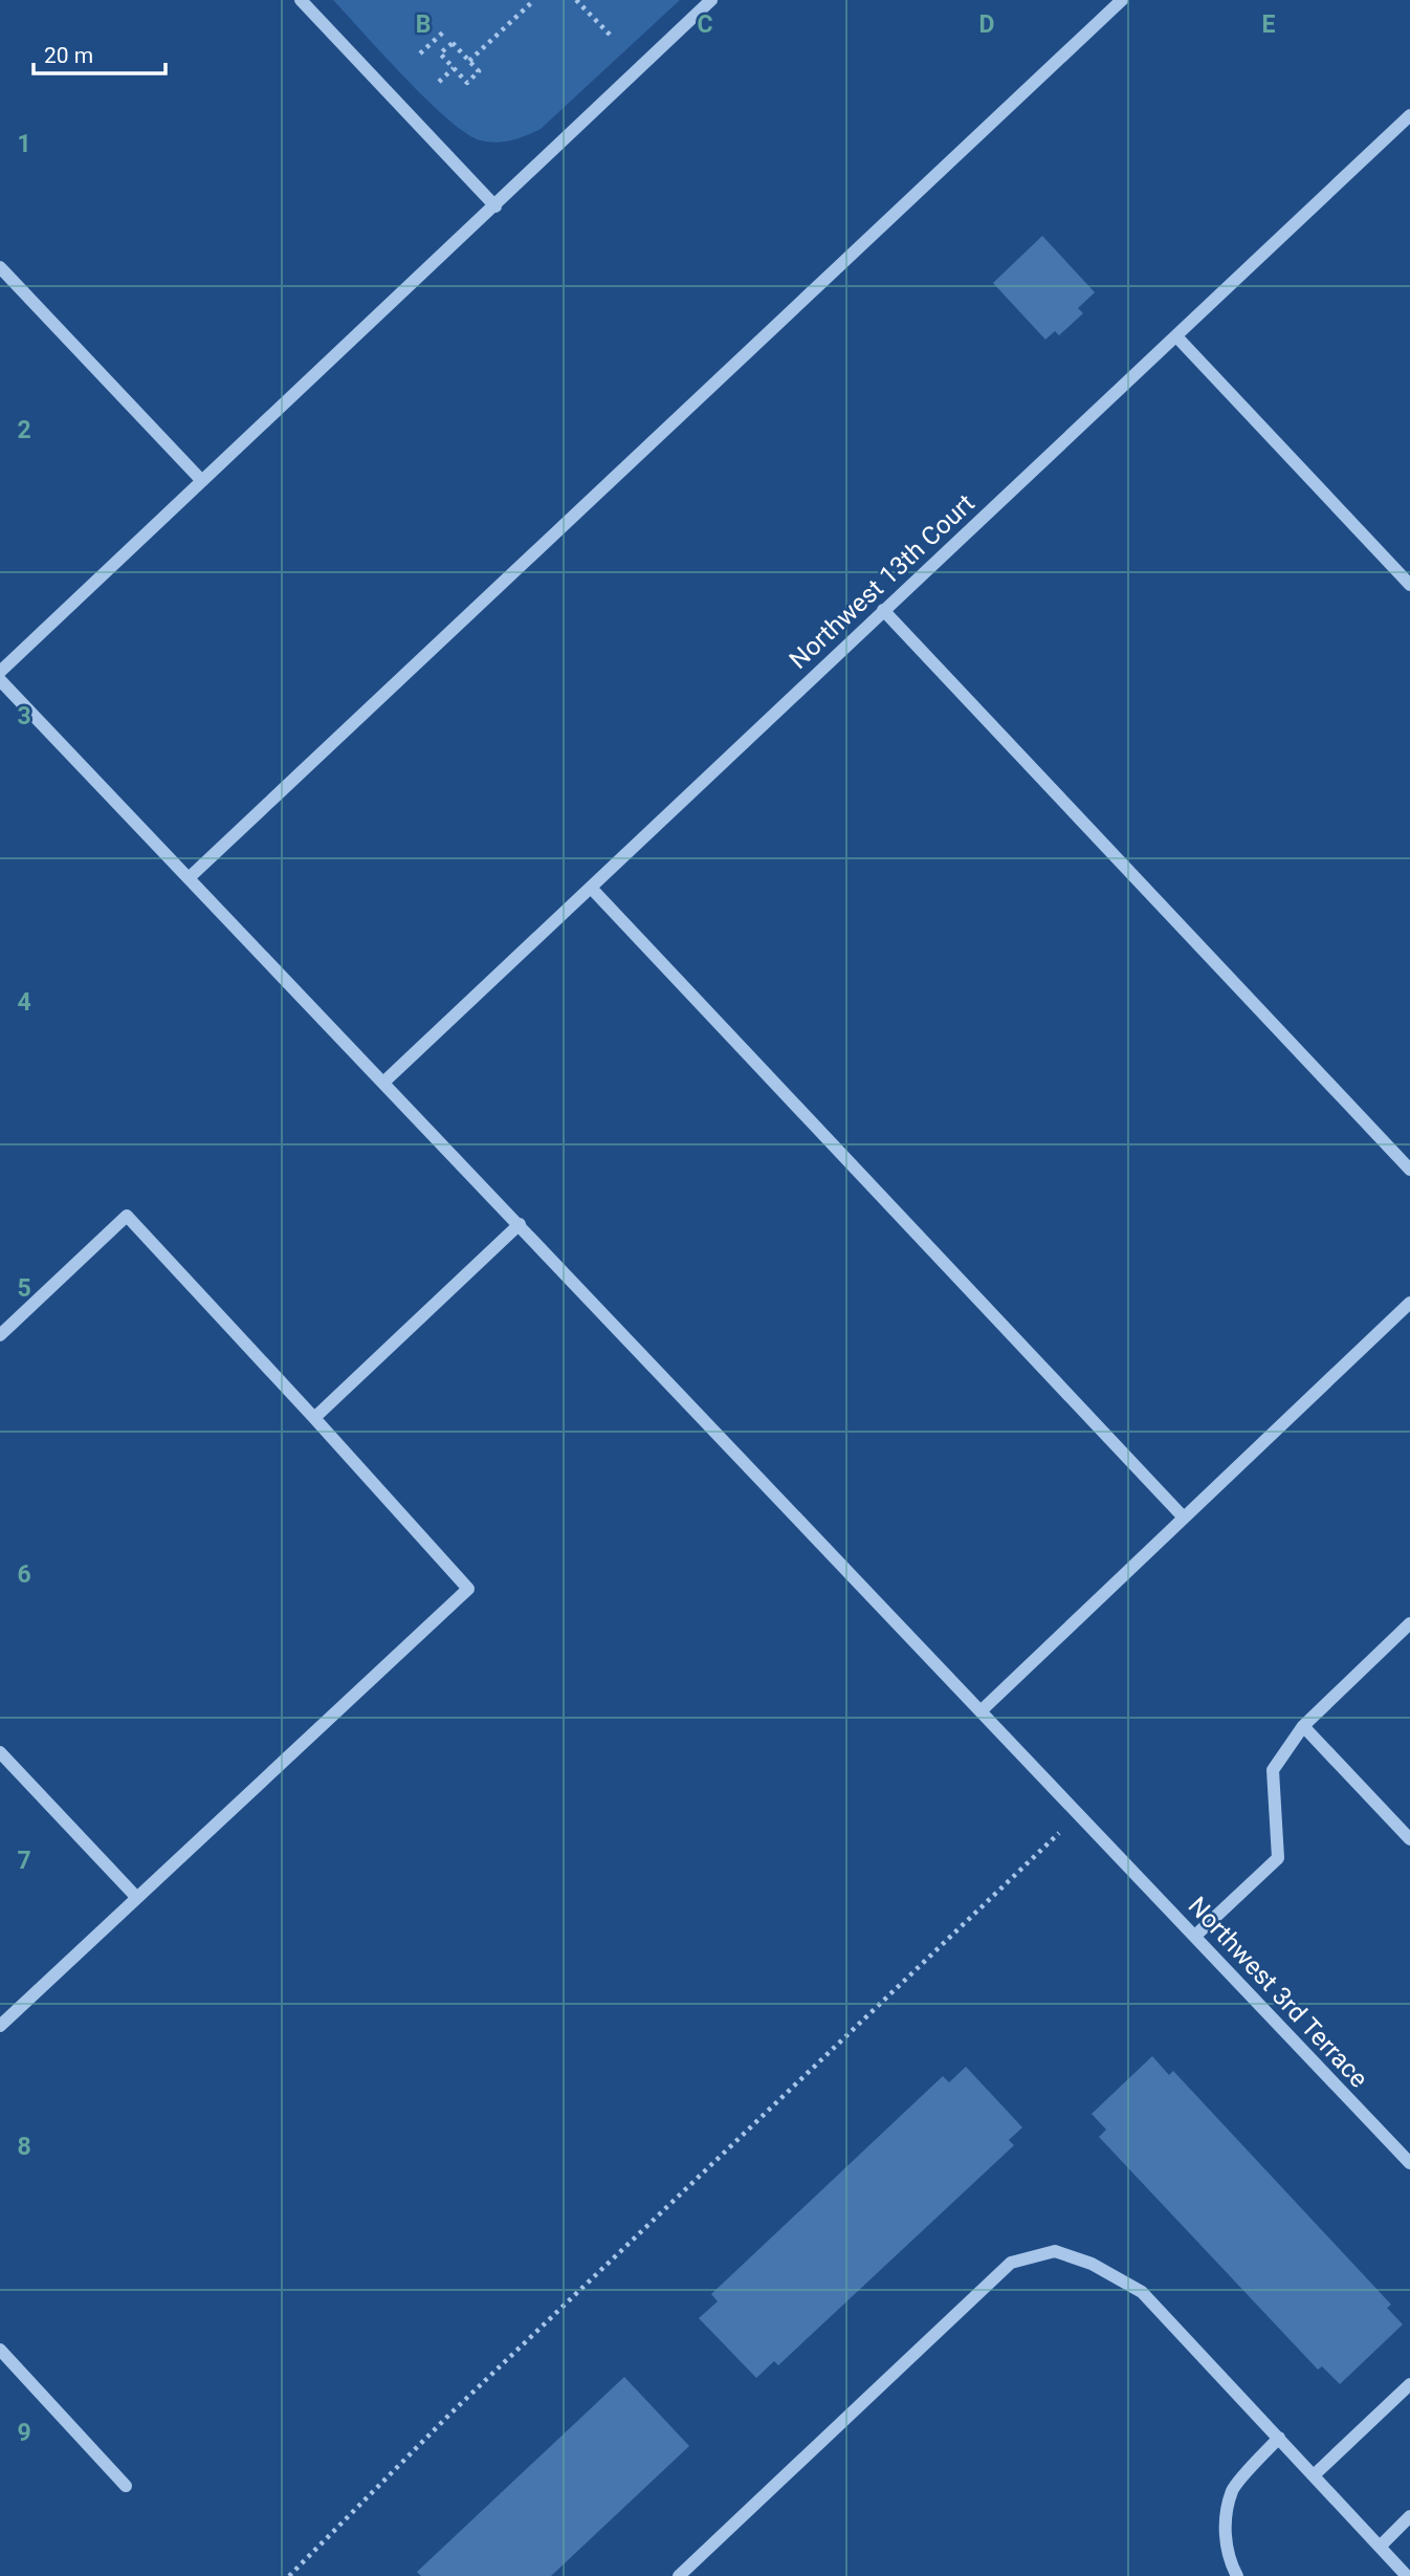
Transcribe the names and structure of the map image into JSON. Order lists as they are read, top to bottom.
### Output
{
  "streets": {
    "street": ["Northwest 13th Court", "Northwest 3rd Terrace"]
  },
  "crossings": [
    ["Northwest 13th Court", "Northwest 3rd Terrace"]
  ],
  "scale_bar": "20 m",
  "grid": {
    "columns": [
      "B",
      "C",
      "D",
      "E"
    ],
    "rows": [
      "1",
      "2",
      "3",
      "4",
      "5",
      "6",
      "7",
      "8",
      "9"
    ]
  }
}
